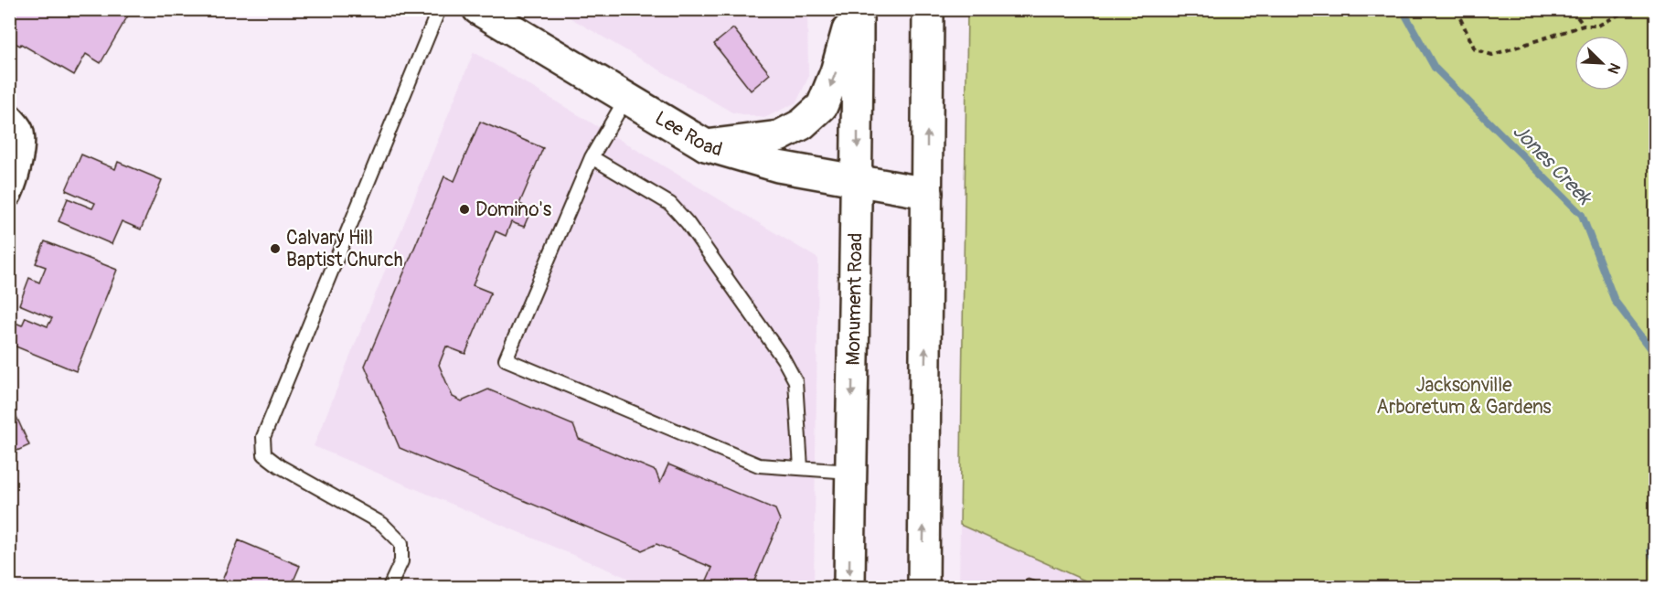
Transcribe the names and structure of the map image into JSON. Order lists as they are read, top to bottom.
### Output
{
  "streets": {
    "main road": ["Lee Road", "Monument Road"]
  },
  "crossings": [
    ["Lee Road", "Monument Road"]
  ],
  "water": ["Jones Creek"],
  "parks": ["Jacksonville Arboretum & Gardens"],
  "places": ["Domino's", "Calvary Hill Baptist Church"],
  "north": "bottom right"
}
